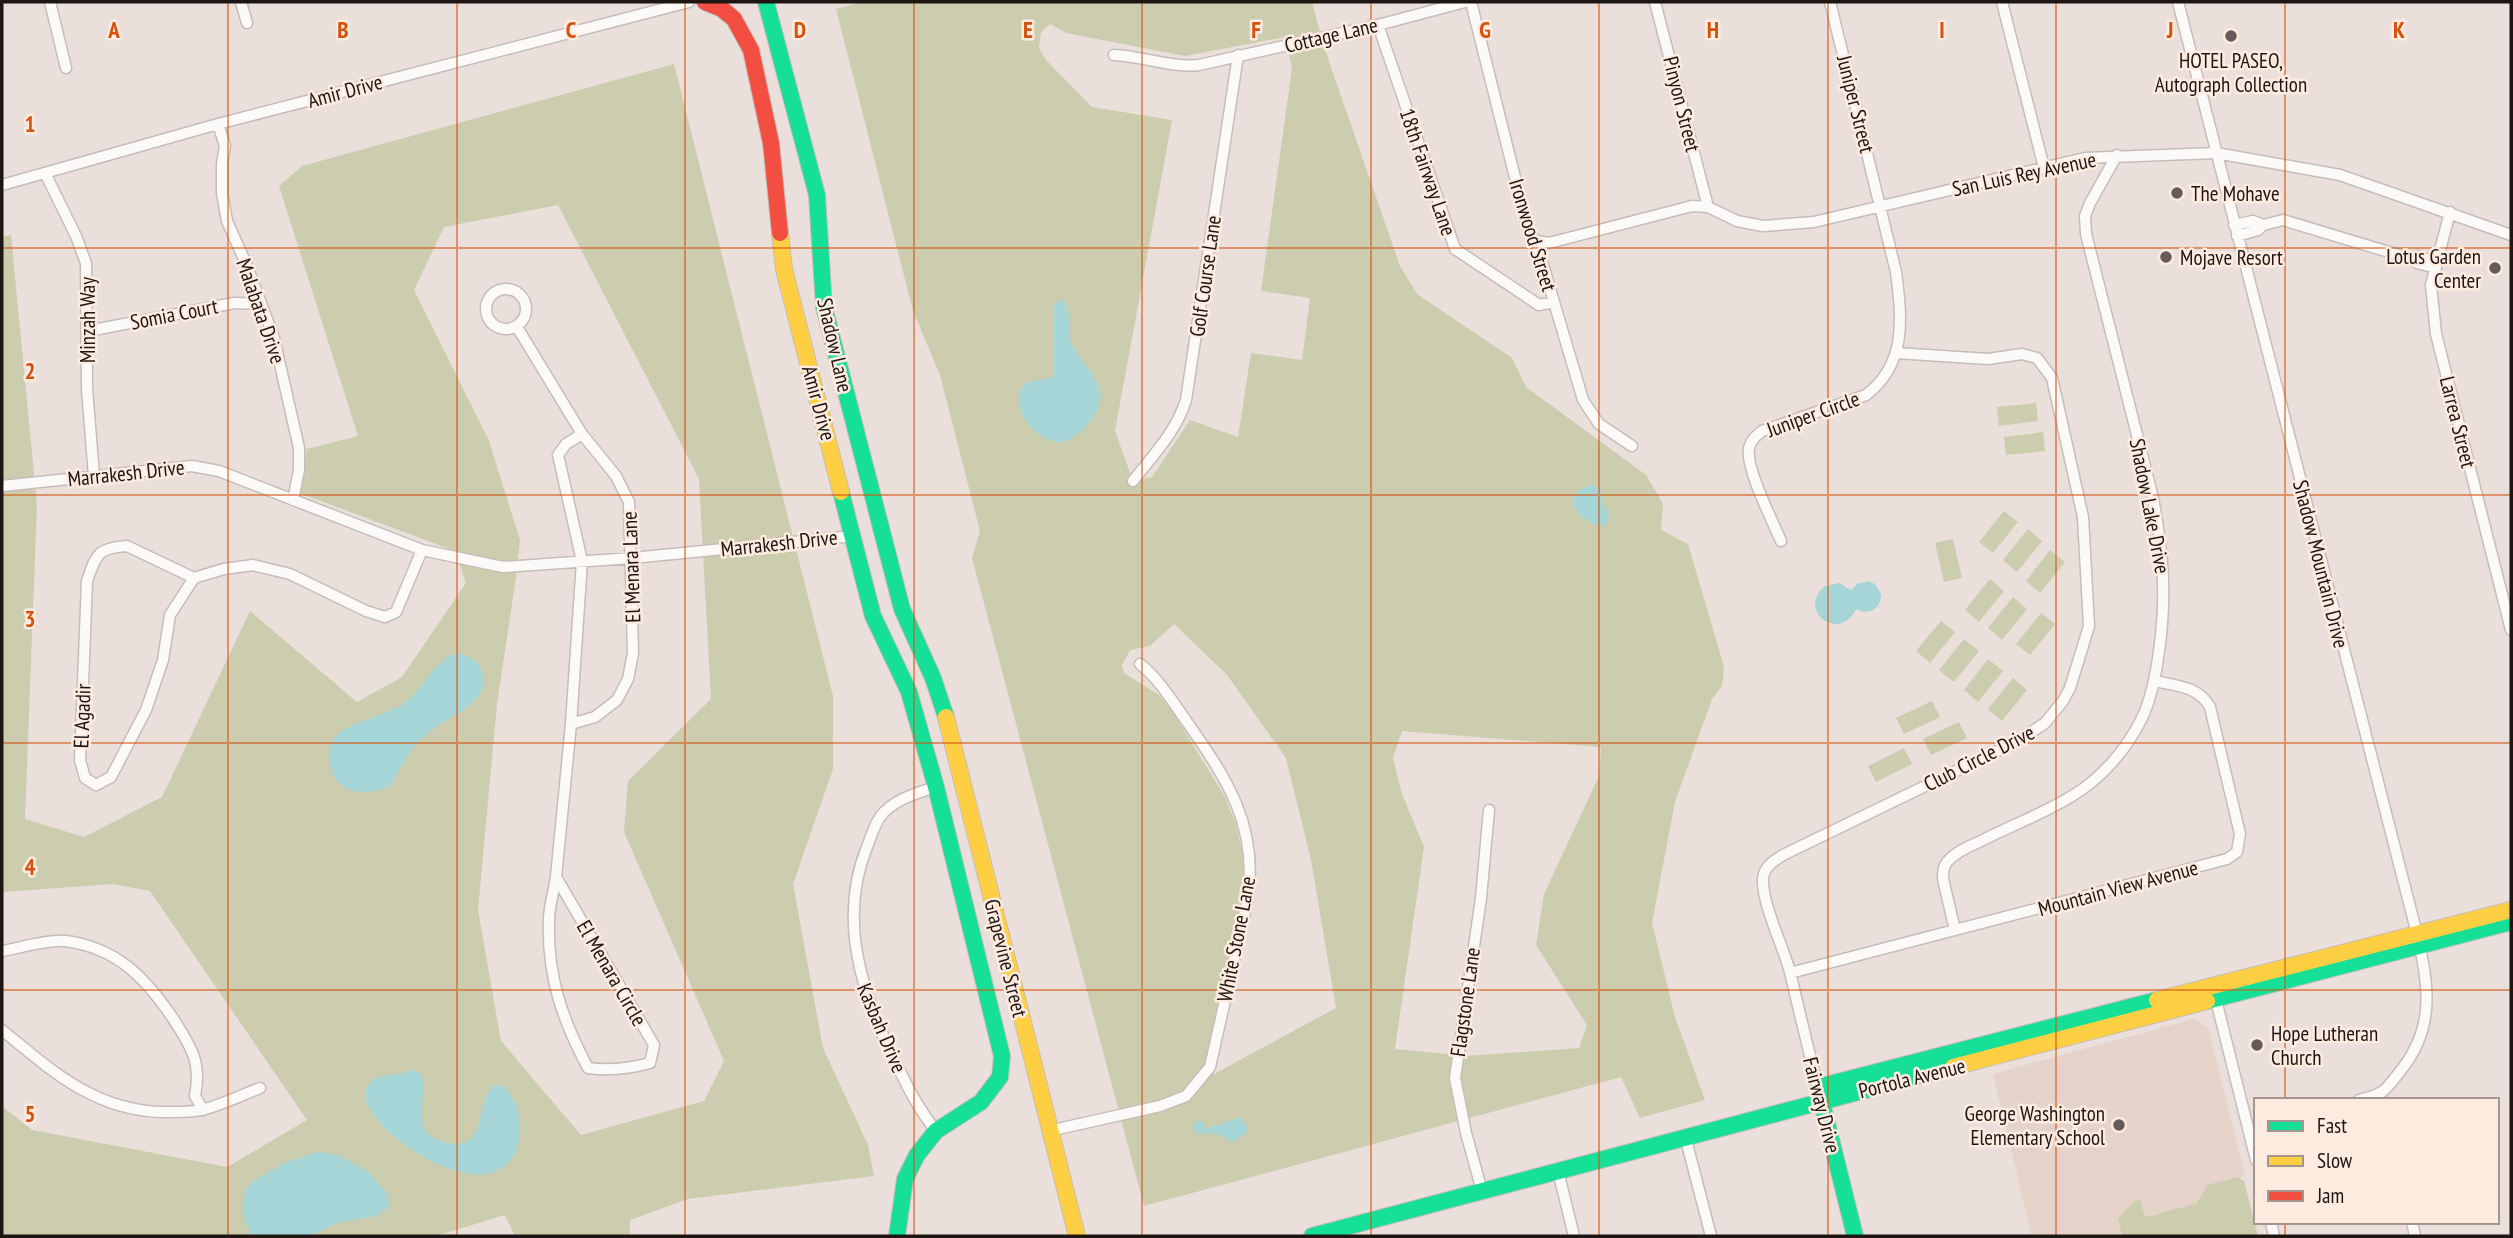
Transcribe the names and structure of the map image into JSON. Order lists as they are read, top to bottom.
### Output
{
  "streets": {
    "street": [
      "Cottage Lane",
      "Amir Drive",
      "Pinyon Street",
      "Juniper Street",
      "18th Fairway Lane",
      "San Luis Rey Avenue",
      "Ironwood Street",
      "Golf Course Lane",
      "Malabata Drive",
      "Somia Court",
      "Minzah Way",
      "Shadow Lane",
      "Juniper Circle",
      "Larrea Street",
      "Marrakesh Drive",
      "Shadow Lake Drive",
      "Shadow Mountain Drive",
      "El Menara Lane",
      "El Agadir",
      "Club Circle Drive",
      "Mountain View Avenue",
      "White Stone Lane",
      "Grapevine Street",
      "El Menara Circle",
      "Flagstone Lane",
      "Kasbah Drive",
      "Portola Avenue",
      "Fairway Drive"
    ]
  },
  "crossings": [
    ["Cottage Lane", "18th Fairway Lane"],
    ["Cottage Lane", "Golf Course Lane"],
    ["Amir Drive", "Malabata Drive"],
    ["Amir Drive", "Minzah Way"],
    ["Amir Drive", "Marrakesh Drive"],
    ["Pinyon Street", "San Luis Rey Avenue"],
    ["Juniper Street", "San Luis Rey Avenue"],
    ["Juniper Street", "Juniper Circle"],
    ["18th Fairway Lane", "Ironwood Street"],
    ["San Luis Rey Avenue", "Juniper Circle"],
    ["San Luis Rey Avenue", "Larrea Street"],
    ["San Luis Rey Avenue", "Shadow Lake Drive"],
    ["San Luis Rey Avenue", "Shadow Mountain Drive"],
    ["Malabata Drive", "Somia Court"],
    ["Malabata Drive", "Marrakesh Drive"],
    ["Somia Court", "Minzah Way"],
    ["Minzah Way", "Marrakesh Drive"],
    ["Shadow Lane", "Grapevine Street"],
    ["Juniper Circle", "Club Circle Drive"],
    ["Marrakesh Drive", "El Menara Lane"],
    ["Marrakesh Drive", "El Menara Circle"],
    ["Marrakesh Drive", "Kasbah Drive"],
    ["Shadow Lake Drive", "Mountain View Avenue"],
    ["Shadow Mountain Drive", "Portola Avenue"],
    ["El Menara Lane", "El Menara Circle"],
    ["Club Circle Drive", "Mountain View Avenue"],
    ["Club Circle Drive", "Fairway Drive"],
    ["Mountain View Avenue", "Fairway Drive"],
    ["White Stone Lane", "Grapevine Street"],
    ["Flagstone Lane", "Portola Avenue"],
    ["Portola Avenue", "Fairway Drive"]
  ],
  "places": [
    "HOTEL PASEO, Autograph Collection",
    "The Mohave",
    "Mojave Resort",
    "Lotus Garden Center",
    "Hope Lutheran Church",
    "George Washington Elementary School"
  ],
  "legend": ["Fast", "Slow", "Jam"],
  "grid": {
    "columns": [
      "A",
      "B",
      "C",
      "D",
      "E",
      "F",
      "G",
      "H",
      "I",
      "J",
      "K"
    ],
    "rows": [
      "1",
      "2",
      "3",
      "4",
      "5"
    ]
  }
}
